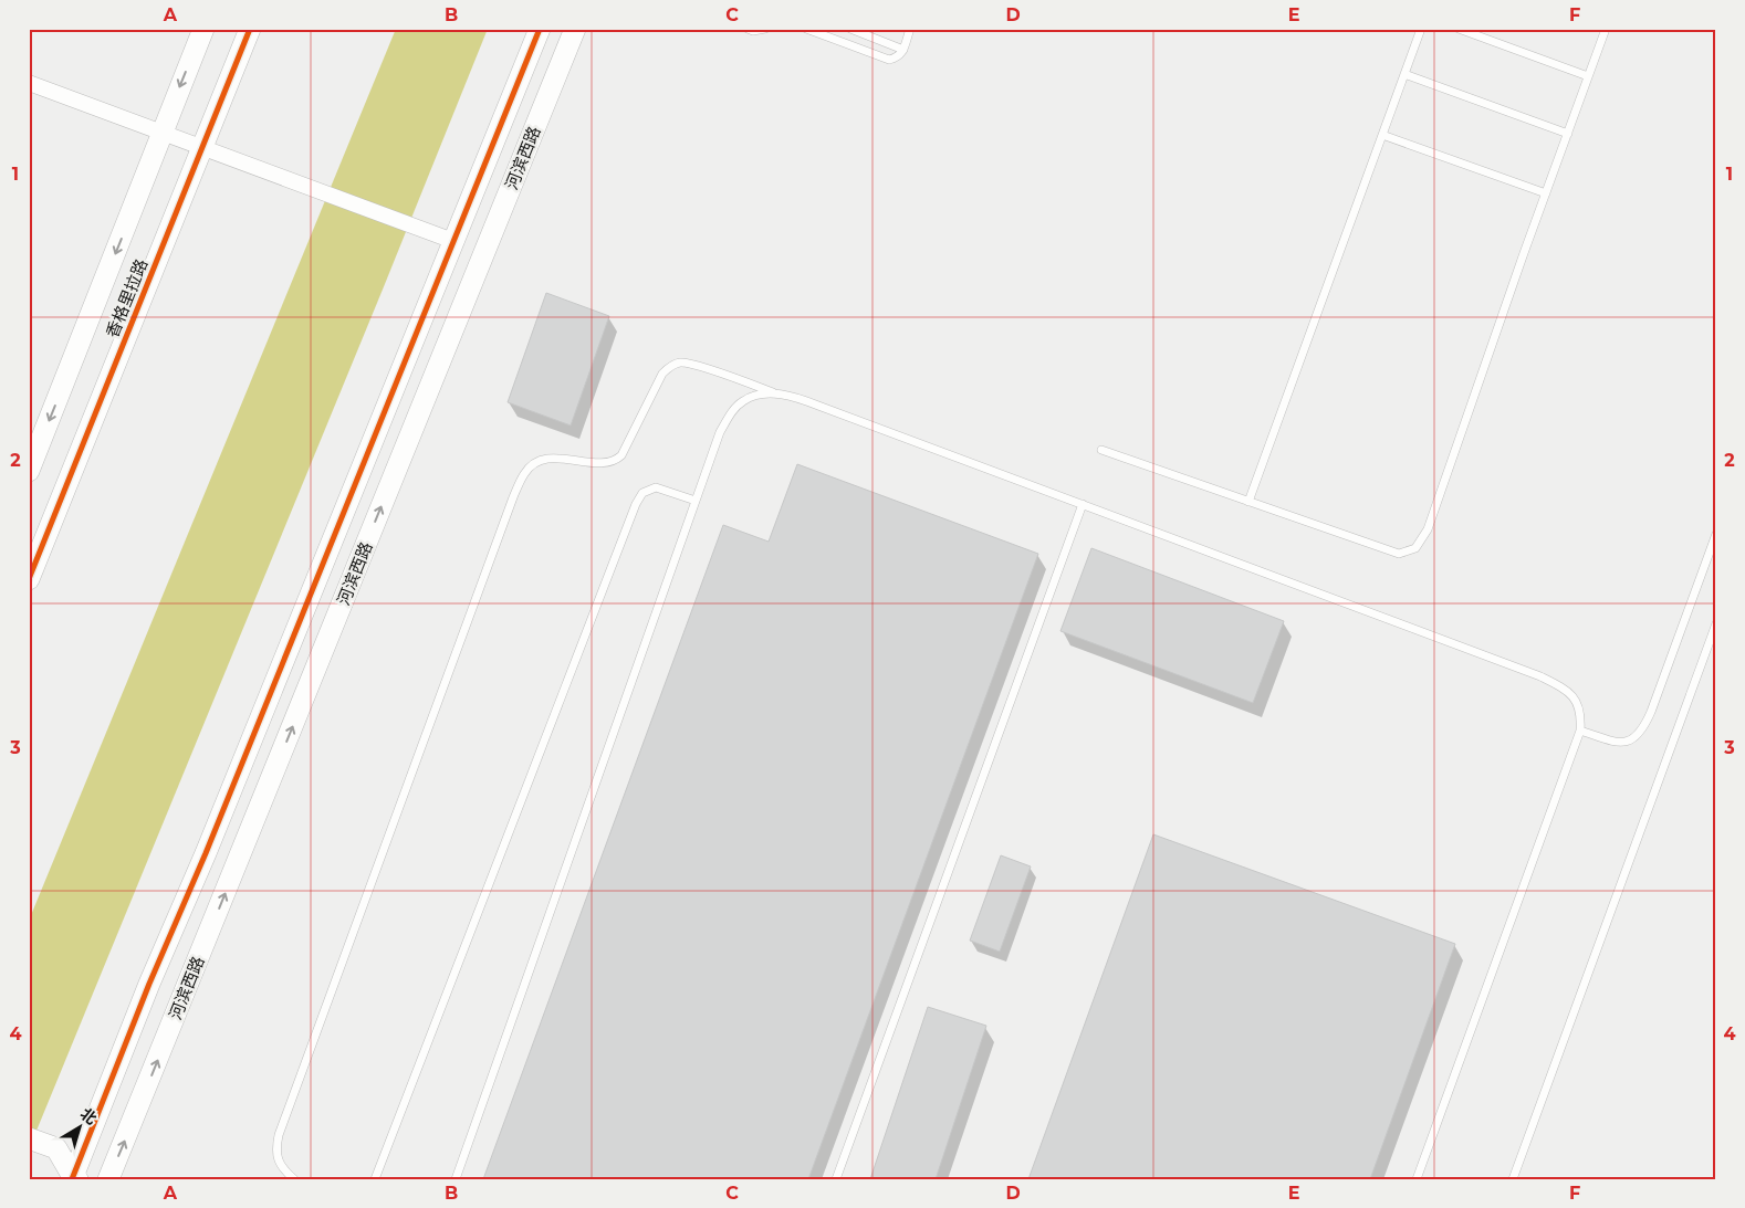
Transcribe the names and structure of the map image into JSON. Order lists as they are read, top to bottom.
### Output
{
  "streets": {
    "street": ["河滨西路", "香格里拉路"]
  },
  "north": "top right",
  "grid": {
    "columns": [
      "A",
      "B",
      "C",
      "D",
      "E",
      "F"
    ],
    "rows": [
      "1",
      "2",
      "3",
      "4"
    ]
  }
}
